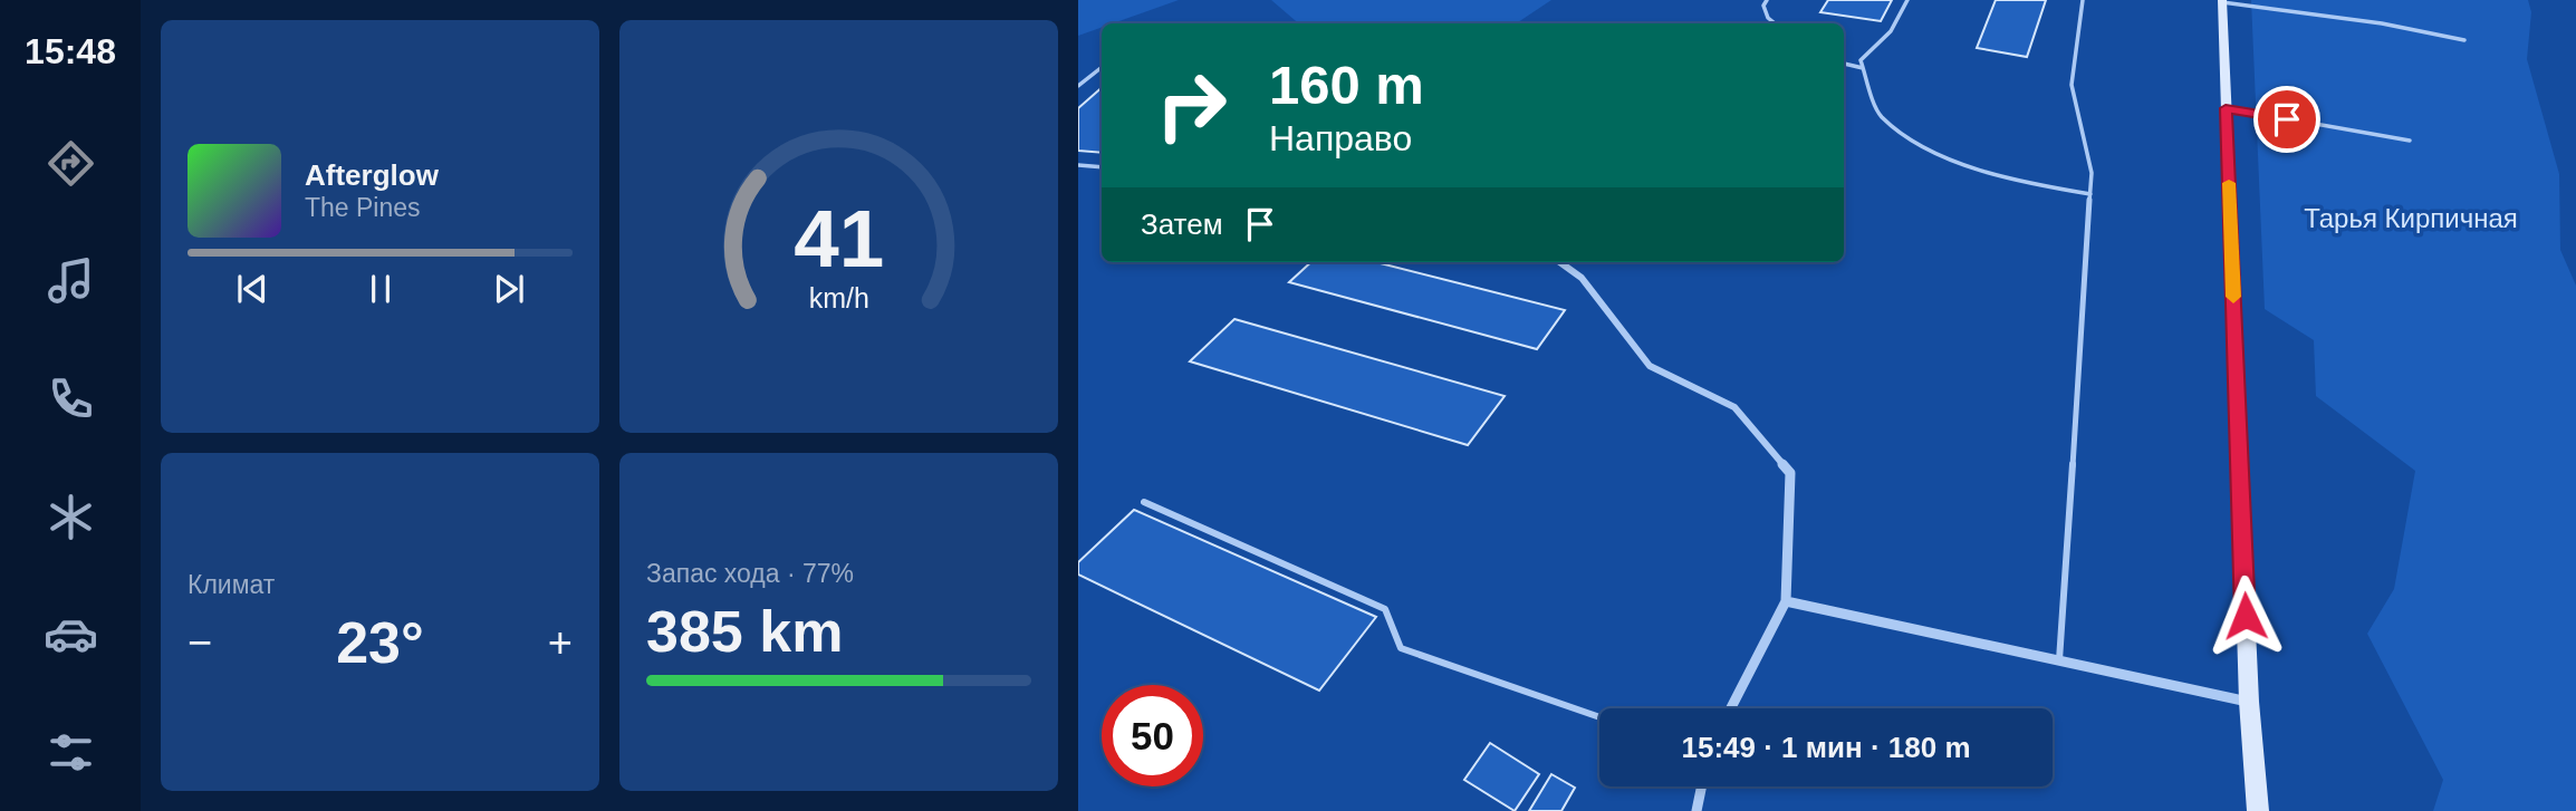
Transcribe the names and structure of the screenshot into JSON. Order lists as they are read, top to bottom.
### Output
{
  "parks": ["Тарья Кирпичная"],
  "page": {
    "tabs": "15:48",
    "turn": ["160 m", "Направо"],
    "song": ["Afterglow", "The Pines"],
    "then": "Затем",
    "tile": [
      "Климат",
      ["Запас хода · 77%", "385 km"]
    ],
    "heat": ["−", "23°", "+"],
    "limit": "50",
    "trip": "15:49 · 1 мин · 180 m",
    "gauge": ["41", "km/h"]
  }
}
